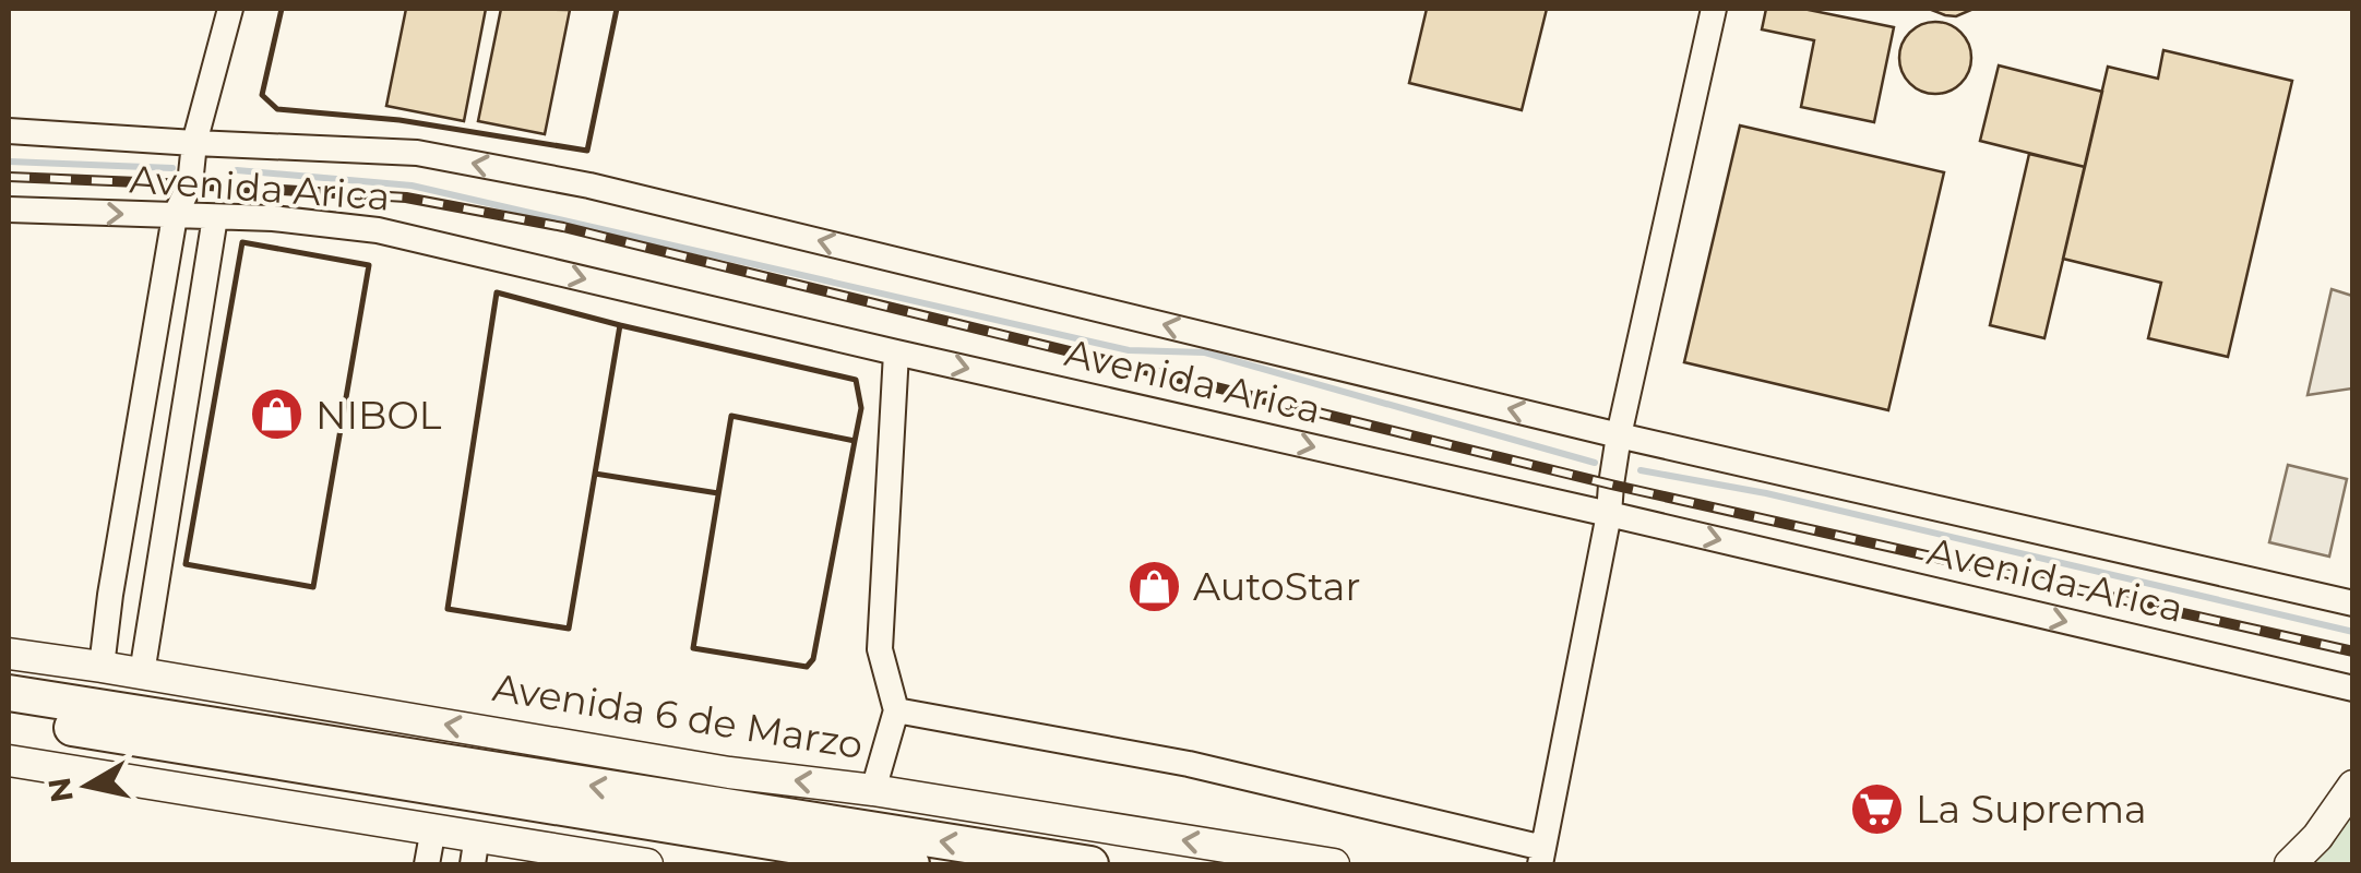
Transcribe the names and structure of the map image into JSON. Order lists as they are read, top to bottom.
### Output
{
  "streets": {
    "main road": ["Avenida 6 de Marzo"],
    "street": ["Avenida Arica"]
  },
  "places": {
    "shop": ["NIBOL", "AutoStar"],
    "supermarket": ["La Suprema"]
  },
  "north": "left"
}
